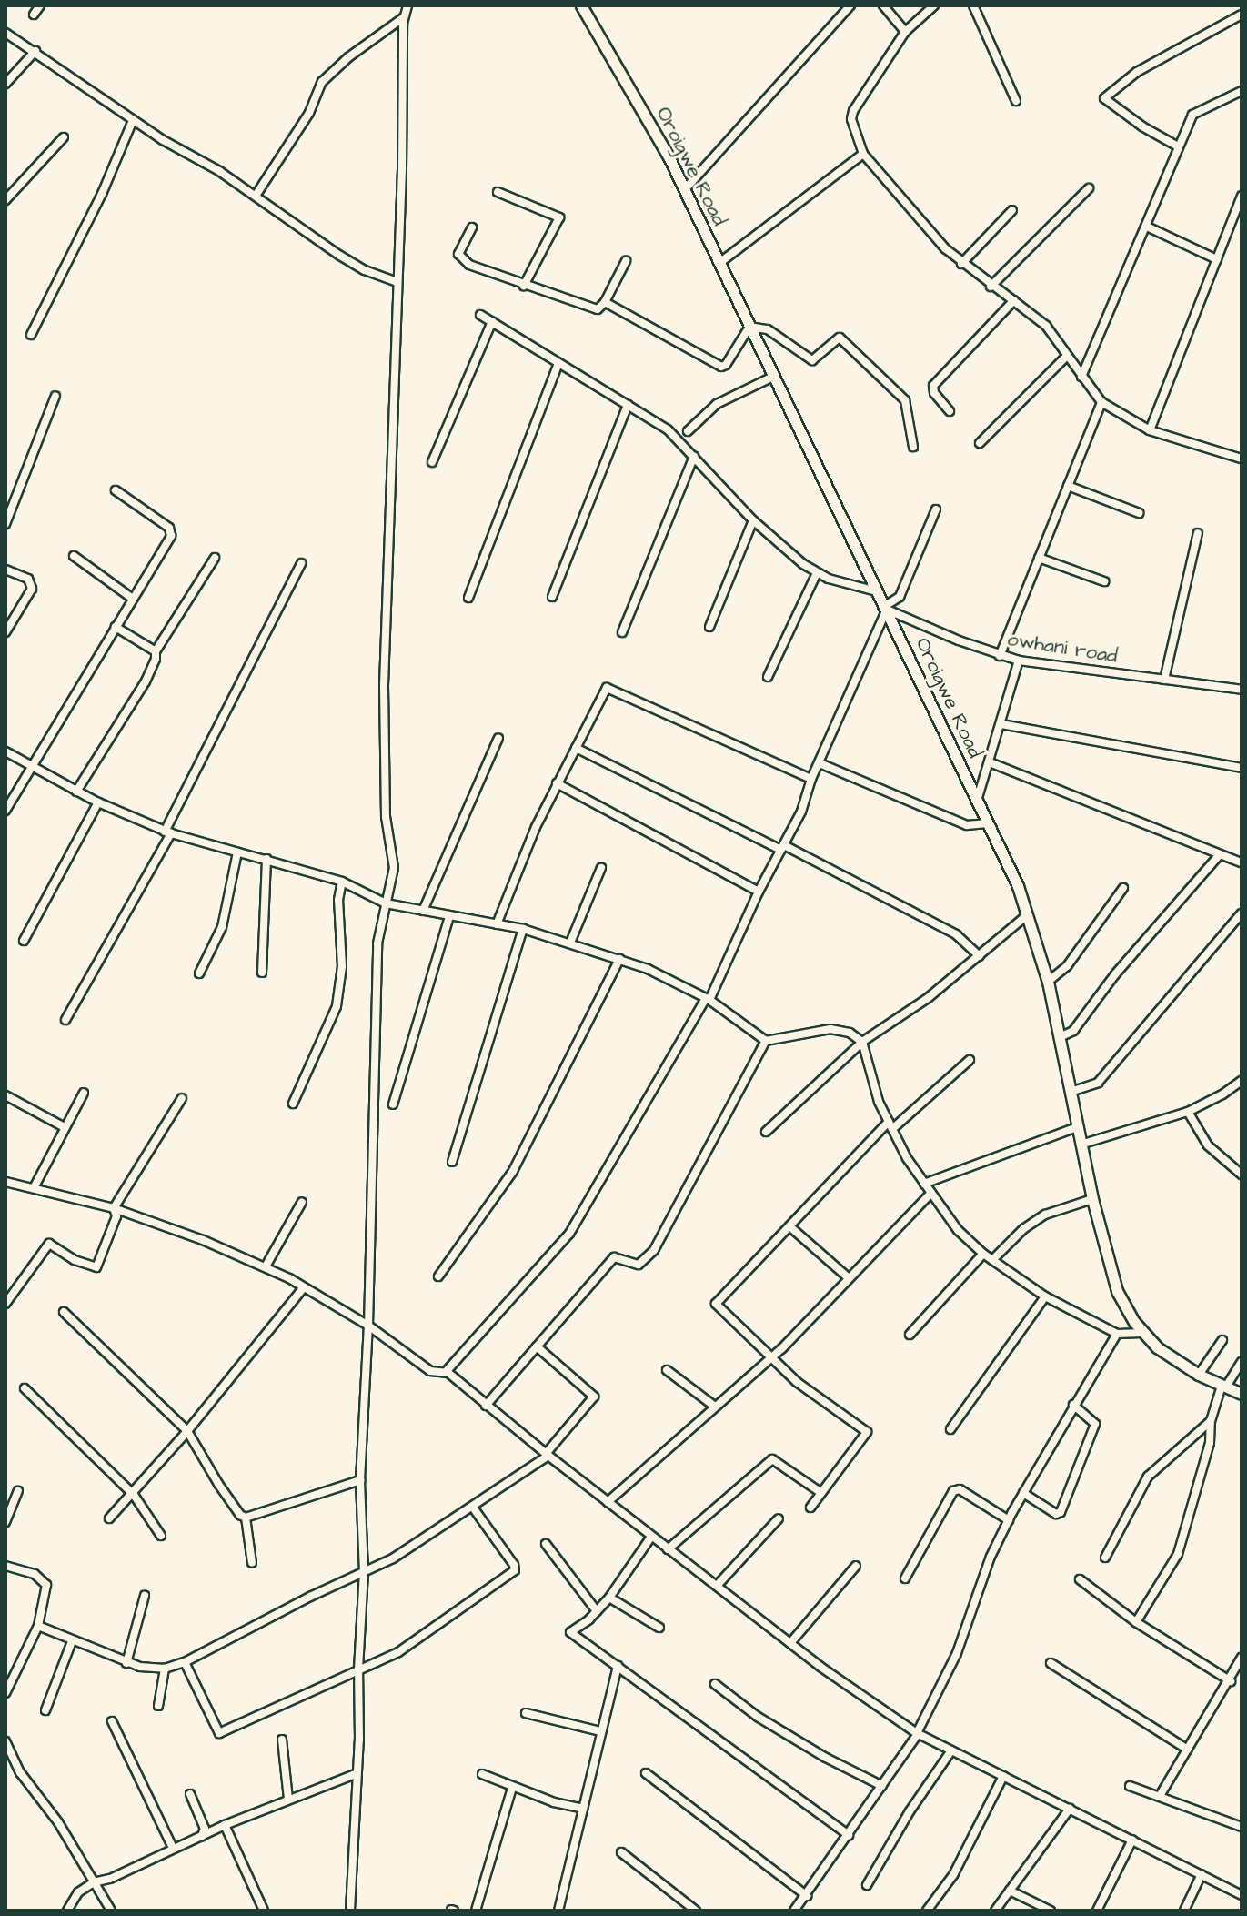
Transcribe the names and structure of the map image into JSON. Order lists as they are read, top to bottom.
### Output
{
  "streets": {
    "street": ["Oroigwe Road", "owhani road"]
  },
  "crossings": [
    ["Oroigwe Road", "owhani road"]
  ]
}
